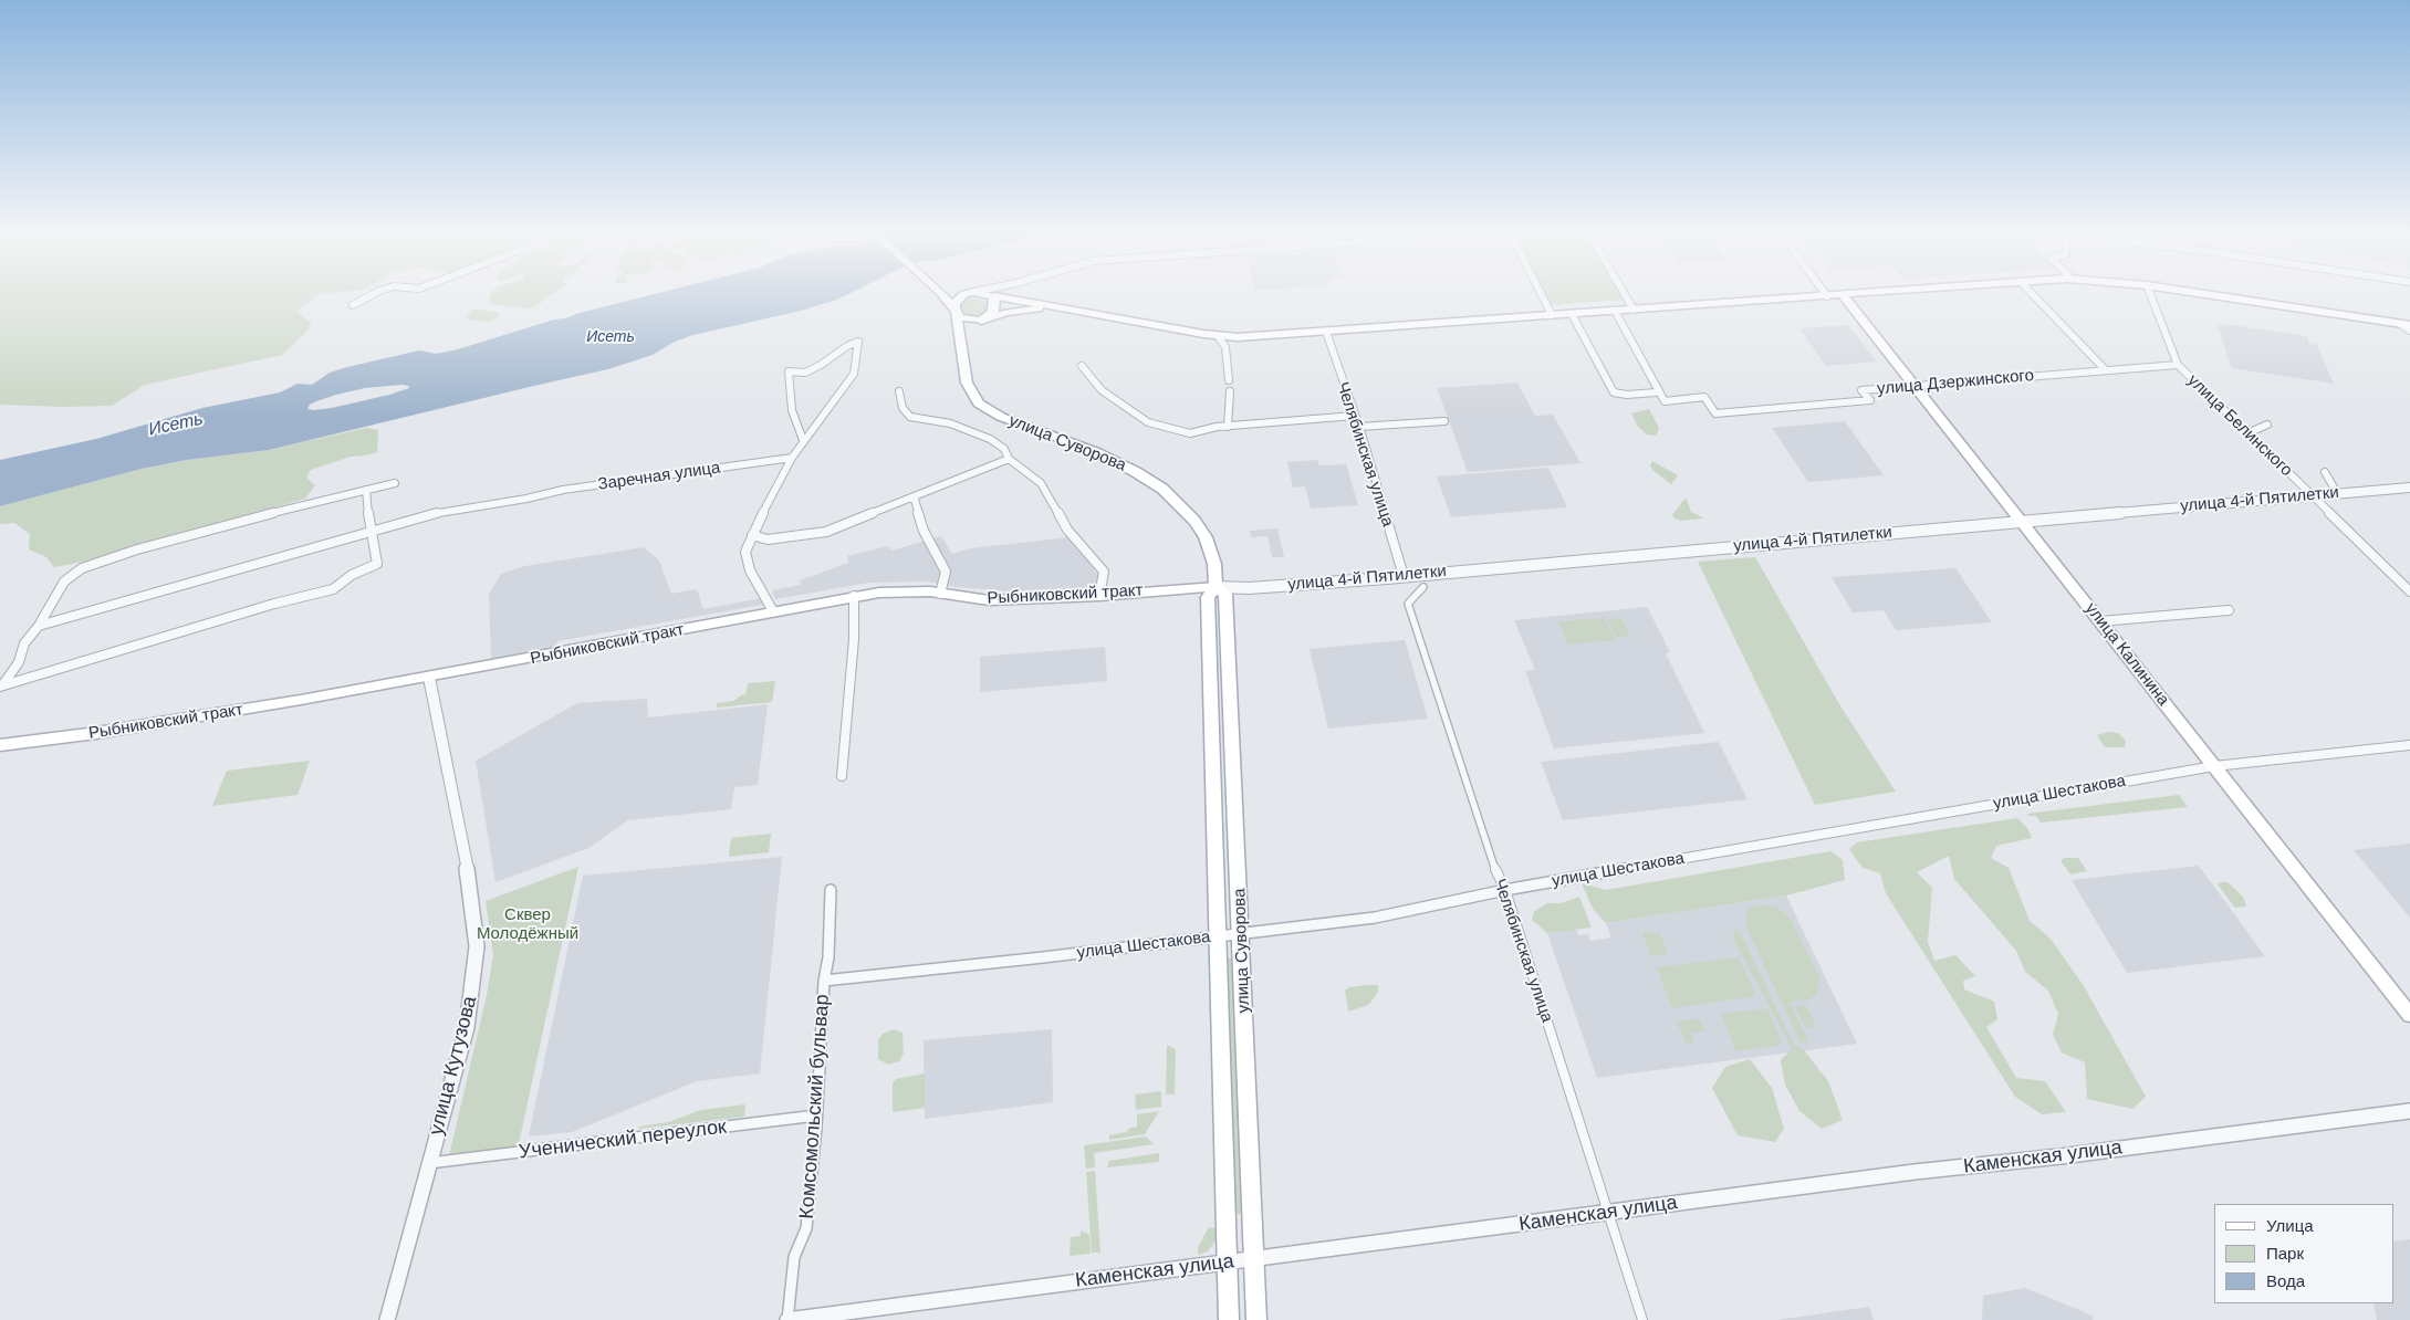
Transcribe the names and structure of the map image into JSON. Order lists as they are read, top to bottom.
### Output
{
  "streets": {
    "main road": ["улица Суворова", "Рыбниковский тракт", "улица Калинина"],
    "street": [
      "улица Дзержинского",
      "улица Белинского",
      "Челябинская улица",
      "Заречная улица",
      "улица 4-й Пятилетки",
      "улица Шестакова",
      "улица Кутузова",
      "Комсомольский бульвар",
      "Ученический переулок",
      "Каменская улица"
    ]
  },
  "crossings": [
    ["улица Дзержинского", "улица Белинского"],
    ["улица Дзержинского", "улица Калинина"],
    ["улица Белинского", "улица 4-й Пятилетки"],
    ["улица Суворова", "улица 4-й Пятилетки"],
    ["улица Суворова", "Рыбниковский тракт"],
    ["улица Суворова", "улица Шестакова"],
    ["улица Суворова", "Каменская улица"],
    ["Челябинская улица", "улица 4-й Пятилетки"],
    ["Челябинская улица", "улица Шестакова"],
    ["Челябинская улица", "Каменская улица"],
    ["улица 4-й Пятилетки", "Рыбниковский тракт"],
    ["улица 4-й Пятилетки", "улица Калинина"],
    ["Рыбниковский тракт", "улица Кутузова"],
    ["улица Калинина", "улица Шестакова"],
    ["улица Шестакова", "Комсомольский бульвар"],
    ["улица Кутузова", "Ученический переулок"],
    ["Комсомольский бульвар", "Ученический переулок"],
    ["Комсомольский бульвар", "Каменская улица"]
  ],
  "water": ["Исеть"],
  "parks": ["Сквер Молодёжный"],
  "legend": ["Улица", "Парк", "Вода"]
}
